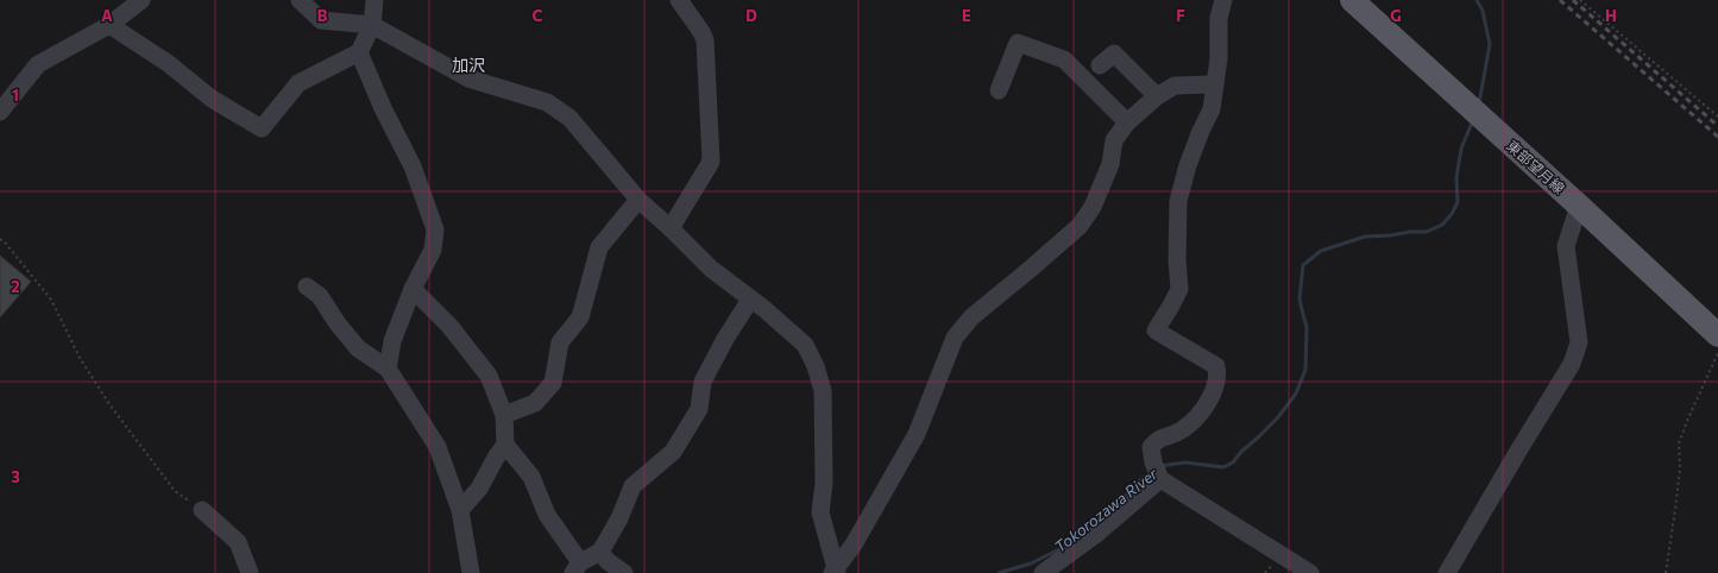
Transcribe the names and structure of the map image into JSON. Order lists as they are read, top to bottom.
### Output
{
  "streets": {
    "main road": ["東部望月線"]
  },
  "districts": ["加沢"],
  "water": ["Tokorozawa River"],
  "grid": {
    "columns": [
      "A",
      "B",
      "C",
      "D",
      "E",
      "F",
      "G",
      "H"
    ],
    "rows": ["1", "2", "3"]
  }
}
